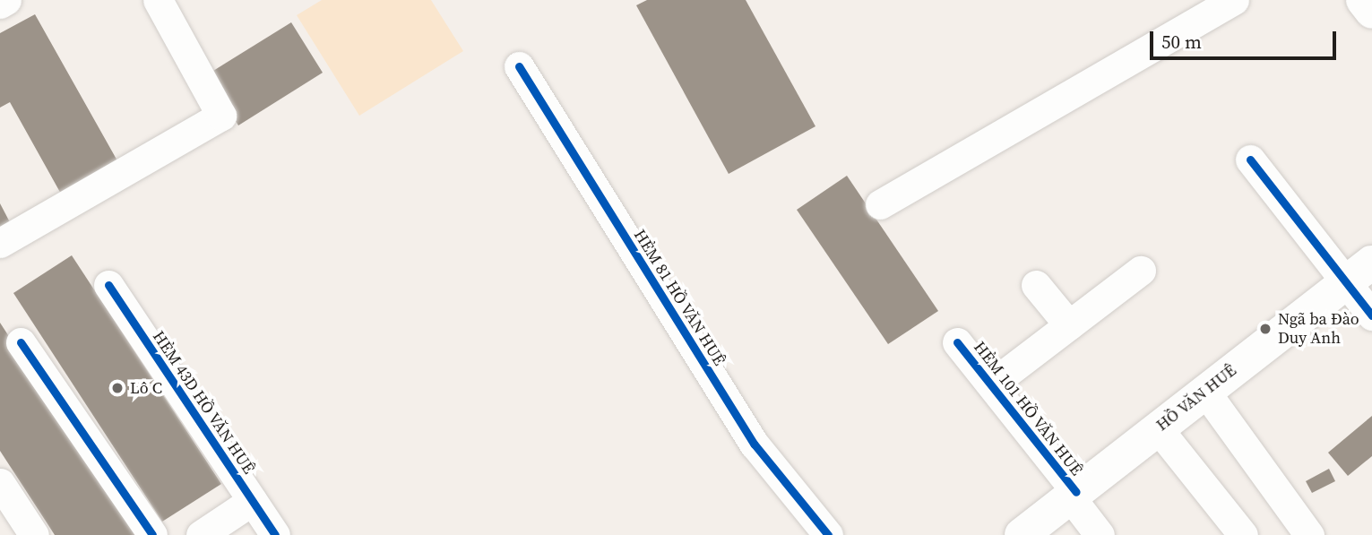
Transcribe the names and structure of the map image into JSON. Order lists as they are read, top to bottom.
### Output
{
  "streets": {
    "main road": ["HỒ VĂN HUÊ"],
    "street": ["HẺM 81 HỒ VĂN HUÊ", "HẺM 43D HỒ VĂN HUÊ", "HẺM 101 HỒ VĂN HUÊ"]
  },
  "crossings": [
    ["HỒ VĂN HUÊ", "HẺM 101 HỒ VĂN HUÊ"]
  ],
  "places": ["Ngã ba Đào Duy Anh", "Lô C"],
  "scale_bar": "50 m"
}
